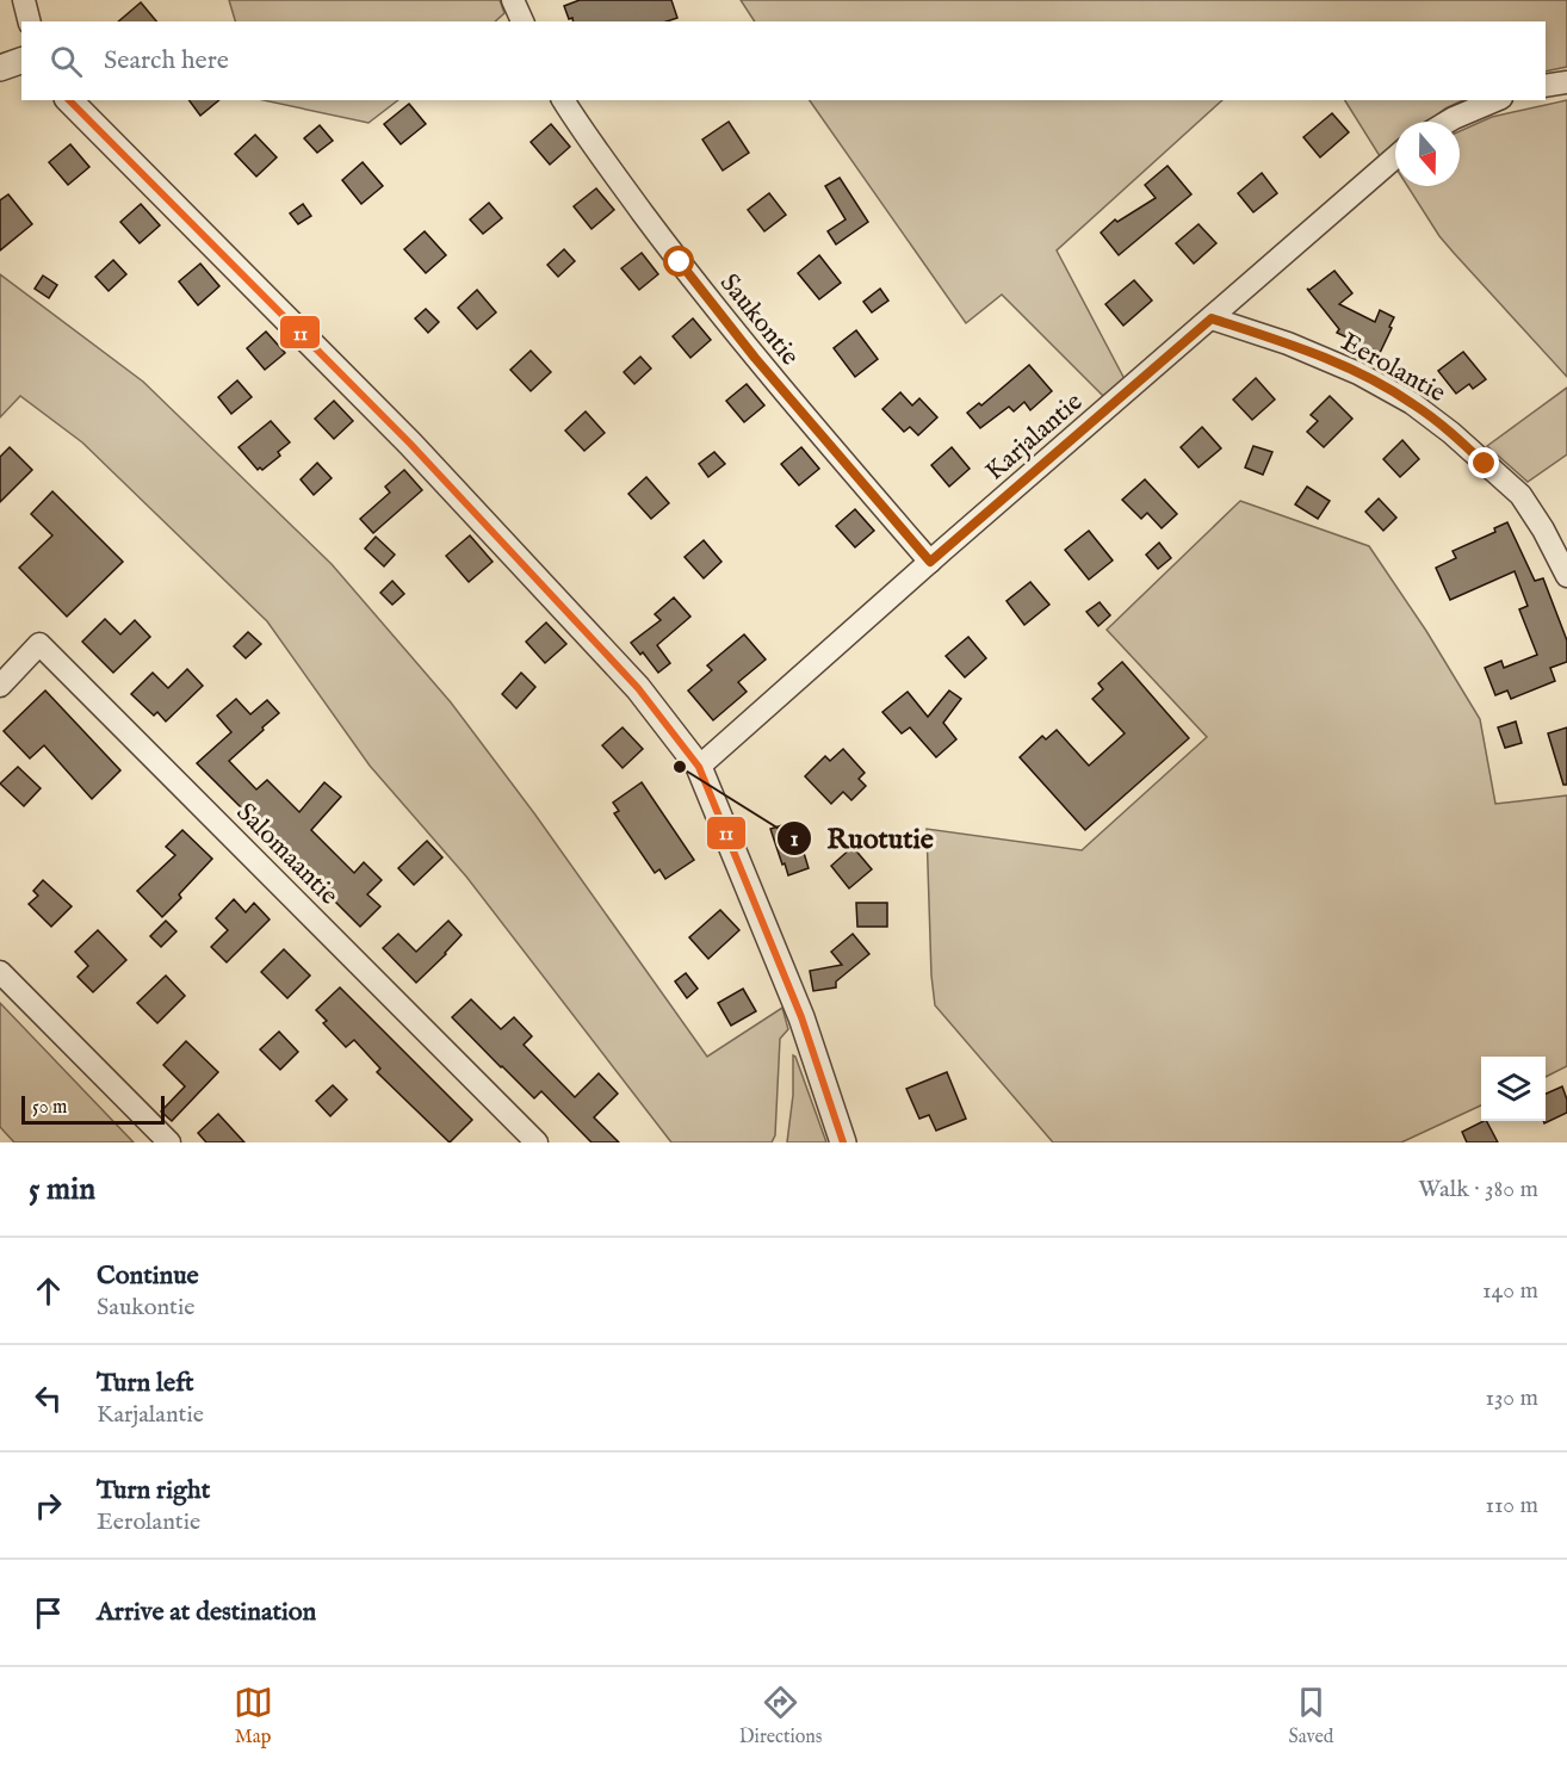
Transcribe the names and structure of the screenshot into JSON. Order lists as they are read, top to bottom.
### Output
{
  "streets": {
    "street": [
      "Saukontie",
      "Eerolantie",
      "Karjalantie",
      "Salomaantie"
    ]
  },
  "crossings": [
    ["Saukontie", "Karjalantie"],
    ["Eerolantie", "Karjalantie"]
  ],
  "places": ["Ruotutie"],
  "lines": ["transit line 11"],
  "scale_bar": "50 m",
  "north": "bottom",
  "page": {
    "search": "Search here",
    "scale": "50 m",
    "heading": ["5 min", "Walk · 380 m"],
    "list": [
      ["Continue", "Saukontie", "140 m"],
      ["Turn left", "Karjalantie", "130 m"],
      ["Turn right", "Eerolantie", "110 m"],
      "Arrive at destination"
    ],
    "nav": ["Map", "Directions", "Saved"]
  }
}
